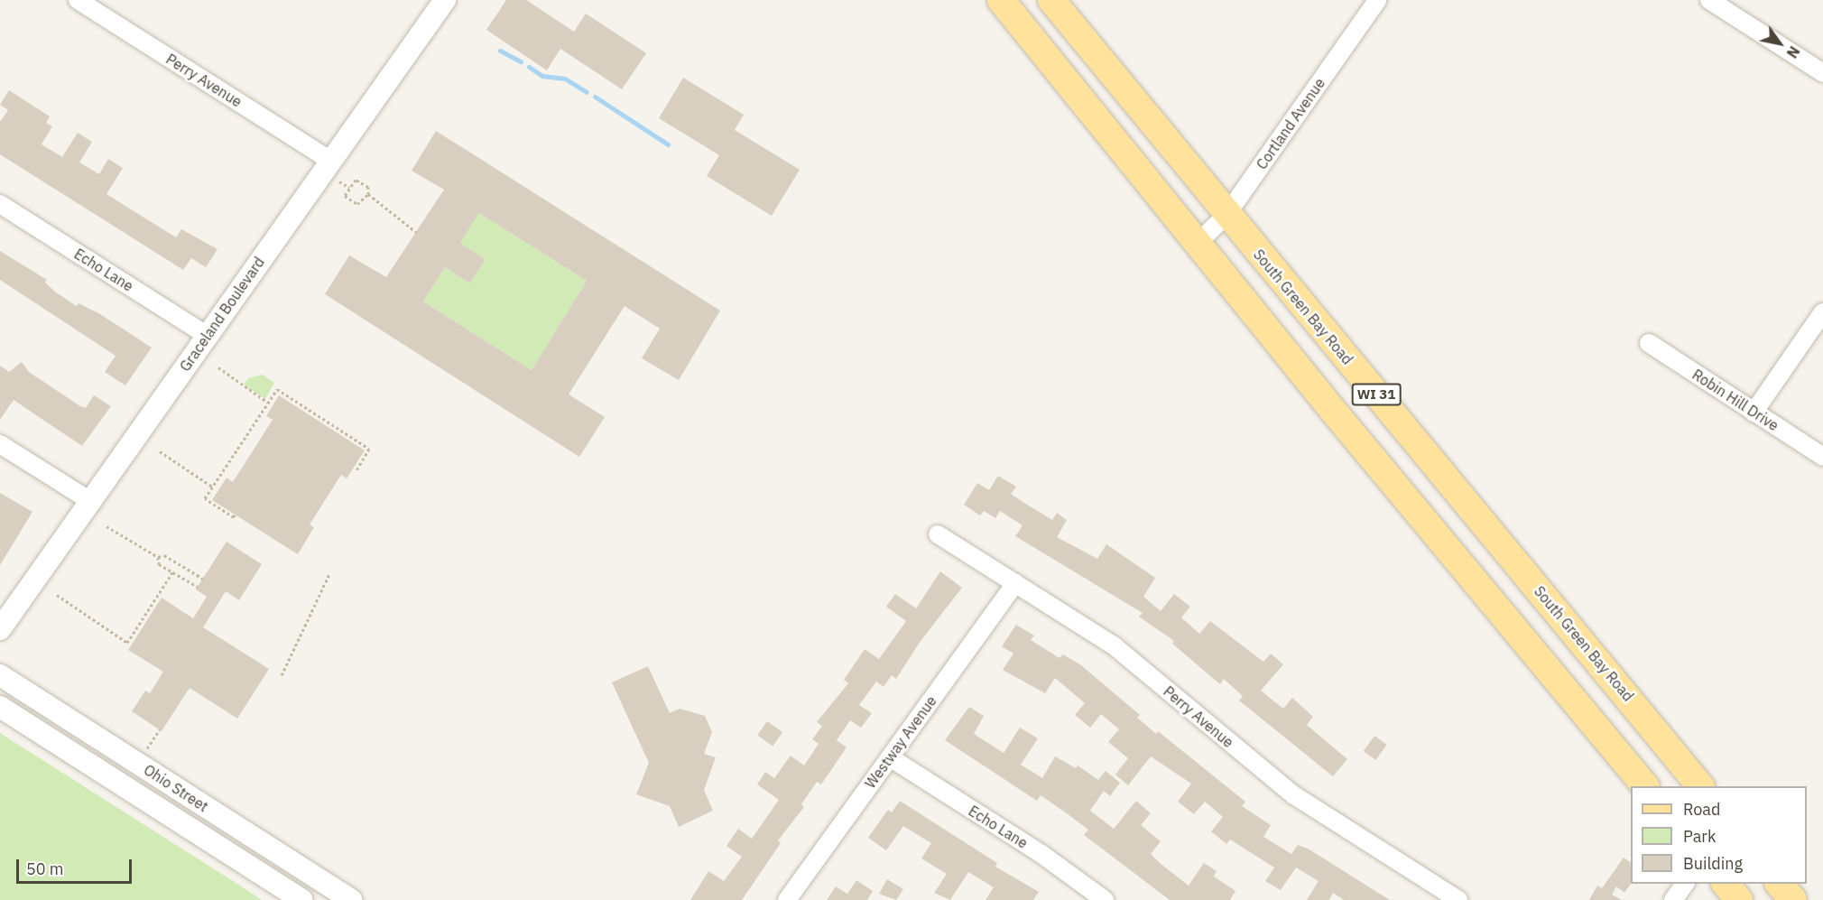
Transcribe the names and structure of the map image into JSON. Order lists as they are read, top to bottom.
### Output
{
  "streets": {
    "main road": ["South Green Bay Road", "WI 31"],
    "street": [
      "Perry Avenue",
      "Cortland Avenue",
      "Echo Lane",
      "Graceland Boulevard",
      "Robin Hill Drive",
      "Westway Avenue",
      "Ohio Street"
    ]
  },
  "crossings": [
    ["Perry Avenue", "Graceland Boulevard"],
    ["Perry Avenue", "Westway Avenue"],
    ["Cortland Avenue", "South Green Bay Road"],
    ["Cortland Avenue", "WI 31"],
    ["Echo Lane", "Graceland Boulevard"],
    ["Echo Lane", "Westway Avenue"]
  ],
  "legend": ["Road", "Park", "Building"],
  "scale_bar": "50 m",
  "north": "bottom right"
}
